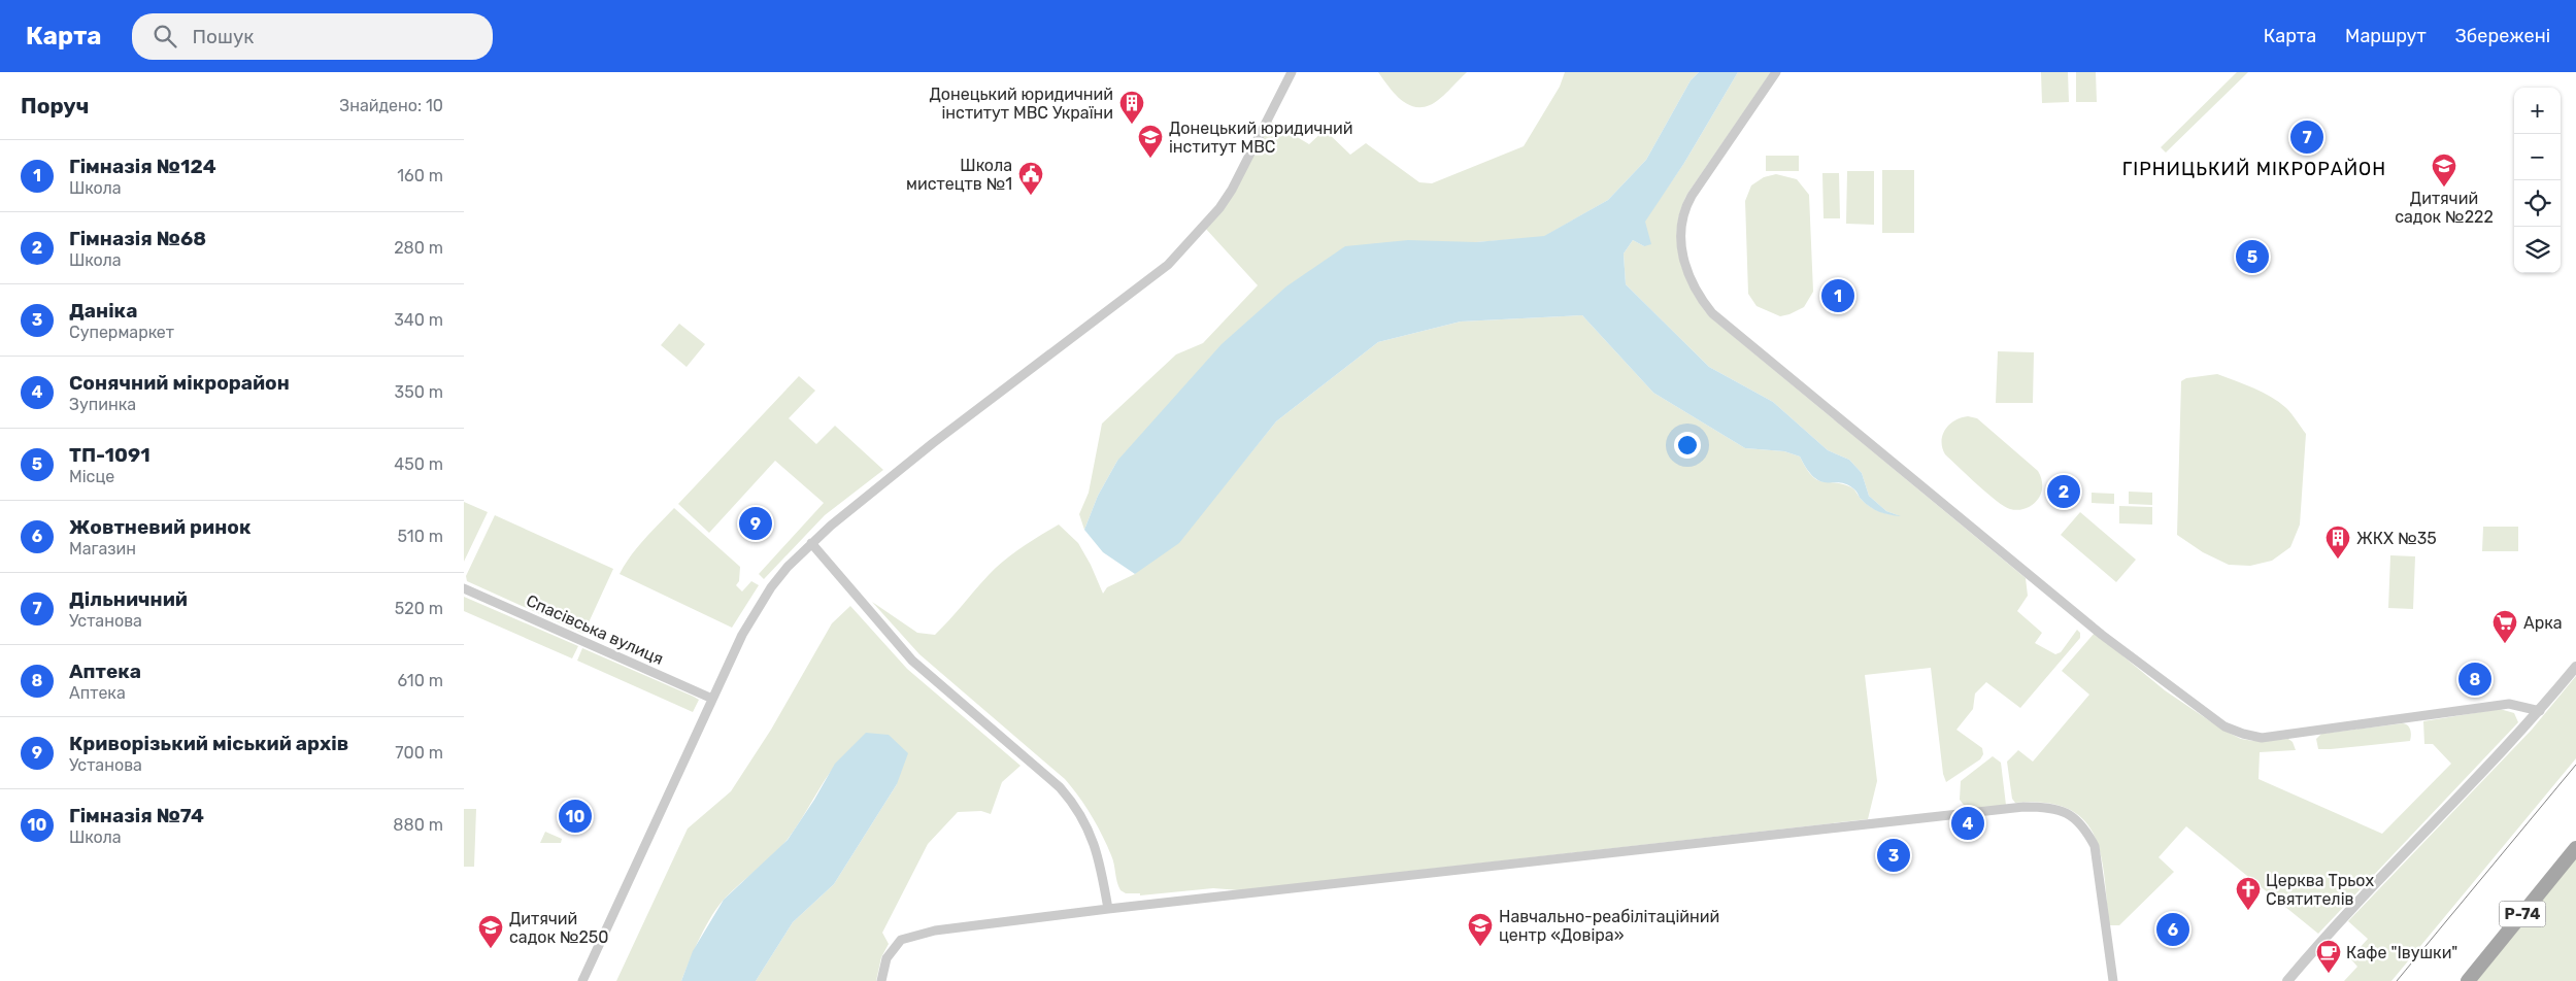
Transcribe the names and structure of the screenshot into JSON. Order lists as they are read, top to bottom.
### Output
{
  "streets": {
    "main road": ["Р-74"],
    "street": ["Спасівська вулиця"]
  },
  "districts": ["ГІРНИЦЬКИЙ МІКРОРАЙОН"],
  "places": {
    "building": ["Донецький юридичний інститут МВС України", "ЖКХ №35"],
    "school or university": [
      "Донецький юридичний інститут МВС",
      "Дитячий садок №222",
      "Навчально-реабілітаційний центр «Довіра»",
      "Дитячий садок №250"
    ],
    "public building": ["Школа мистецтв №1"],
    "supermarket": ["Арка"],
    "church": ["Церква Трьох Святителів"],
    "cafe": ["Кафе \"Івушки\""]
  },
  "page": {
    "header": "Карта",
    "search": "Пошук",
    "nav": ["Карта", "Маршрут", "Збережені"],
    "heading": ["Поруч", "Знайдено: 10"],
    "map_buttons": ["+", "−"],
    "pins": [
      "7",
      "5",
      "1",
      "2",
      "9",
      "8",
      "10",
      "4",
      "3",
      "6"
    ],
    "list": [
      {
        "mark": "1",
        "name": "Гімназія №124",
        "note": "Школа",
        "value": "160 m"
      },
      {
        "mark": "2",
        "name": "Гімназія №68",
        "note": "Школа",
        "value": "280 m"
      },
      {
        "mark": "3",
        "name": "Даніка",
        "note": "Супермаркет",
        "value": "340 m"
      },
      {
        "mark": "4",
        "name": "Сонячний мікрорайон",
        "note": "Зупинка",
        "value": "350 m"
      },
      {
        "mark": "5",
        "name": "ТП-1091",
        "note": "Місце",
        "value": "450 m"
      },
      {
        "mark": "6",
        "name": "Жовтневий ринок",
        "note": "Магазин",
        "value": "510 m"
      },
      {
        "mark": "7",
        "name": "Дільничний",
        "note": "Установа",
        "value": "520 m"
      },
      {
        "mark": "8",
        "name": "Аптека",
        "note": "Аптека",
        "value": "610 m"
      },
      {
        "mark": "9",
        "name": "Криворізький міський архів",
        "note": "Установа",
        "value": "700 m"
      },
      {
        "mark": "10",
        "name": "Гімназія №74",
        "note": "Школа",
        "value": "880 m"
      }
    ]
  }
}
